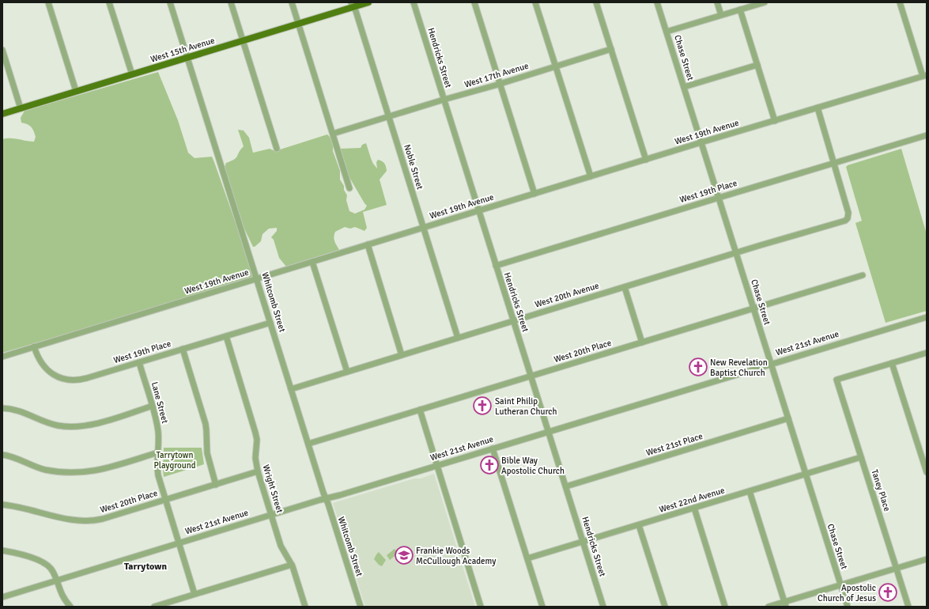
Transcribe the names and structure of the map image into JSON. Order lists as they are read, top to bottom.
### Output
{
  "streets": {
    "main road": ["West 15th Avenue"],
    "street": [
      "Hendricks Street",
      "Chase Street",
      "West 17th Avenue",
      "West 19th Avenue",
      "Noble Street",
      "West 19th Place",
      "West 20th Avenue",
      "Whitcomb Street",
      "West 21st Avenue",
      "West 20th Place",
      "Lane Street",
      "West 21st Place",
      "Wright Street",
      "Taney Place",
      "West 22nd Avenue"
    ]
  },
  "crossings": [
    ["West 15th Avenue", "Noble Street"],
    ["West 15th Avenue", "Whitcomb Street"],
    ["Hendricks Street", "West 17th Avenue"],
    ["Hendricks Street", "West 19th Avenue"],
    ["Hendricks Street", "West 19th Place"],
    ["Hendricks Street", "West 20th Avenue"],
    ["Hendricks Street", "West 21st Avenue"],
    ["Hendricks Street", "West 20th Place"],
    ["Hendricks Street", "West 21st Place"],
    ["Hendricks Street", "West 22nd Avenue"],
    ["Chase Street", "West 19th Avenue"],
    ["Chase Street", "West 19th Place"],
    ["Chase Street", "West 20th Avenue"],
    ["Chase Street", "West 21st Avenue"],
    ["Chase Street", "West 20th Place"],
    ["Chase Street", "West 21st Place"],
    ["Chase Street", "West 22nd Avenue"],
    ["West 17th Avenue", "Noble Street"],
    ["West 19th Avenue", "Noble Street"],
    ["West 19th Avenue", "West 19th Place"],
    ["West 19th Avenue", "Whitcomb Street"],
    ["Noble Street", "West 20th Avenue"],
    ["West 19th Place", "West 20th Avenue"],
    ["West 19th Place", "Whitcomb Street"],
    ["West 19th Place", "Lane Street"],
    ["West 19th Place", "Wright Street"],
    ["West 20th Avenue", "Whitcomb Street"],
    ["Whitcomb Street", "West 21st Avenue"],
    ["Whitcomb Street", "West 20th Place"],
    ["West 21st Avenue", "Lane Street"],
    ["West 21st Avenue", "Wright Street"],
    ["West 20th Place", "Lane Street"],
    ["West 20th Place", "Wright Street"],
    ["Taney Place", "West 22nd Avenue"]
  ],
  "districts": ["Tarrytown"],
  "parks": ["Tarrytown Playground"],
  "places": {
    "church": [
      "New Revelation Baptist Church",
      "Saint Philip Lutheran Church",
      "Bible Way Apostolic Church",
      "Apostolic Church of Jesus"
    ],
    "school or university": ["Frankie Woods McCullough Academy"]
  }
}
